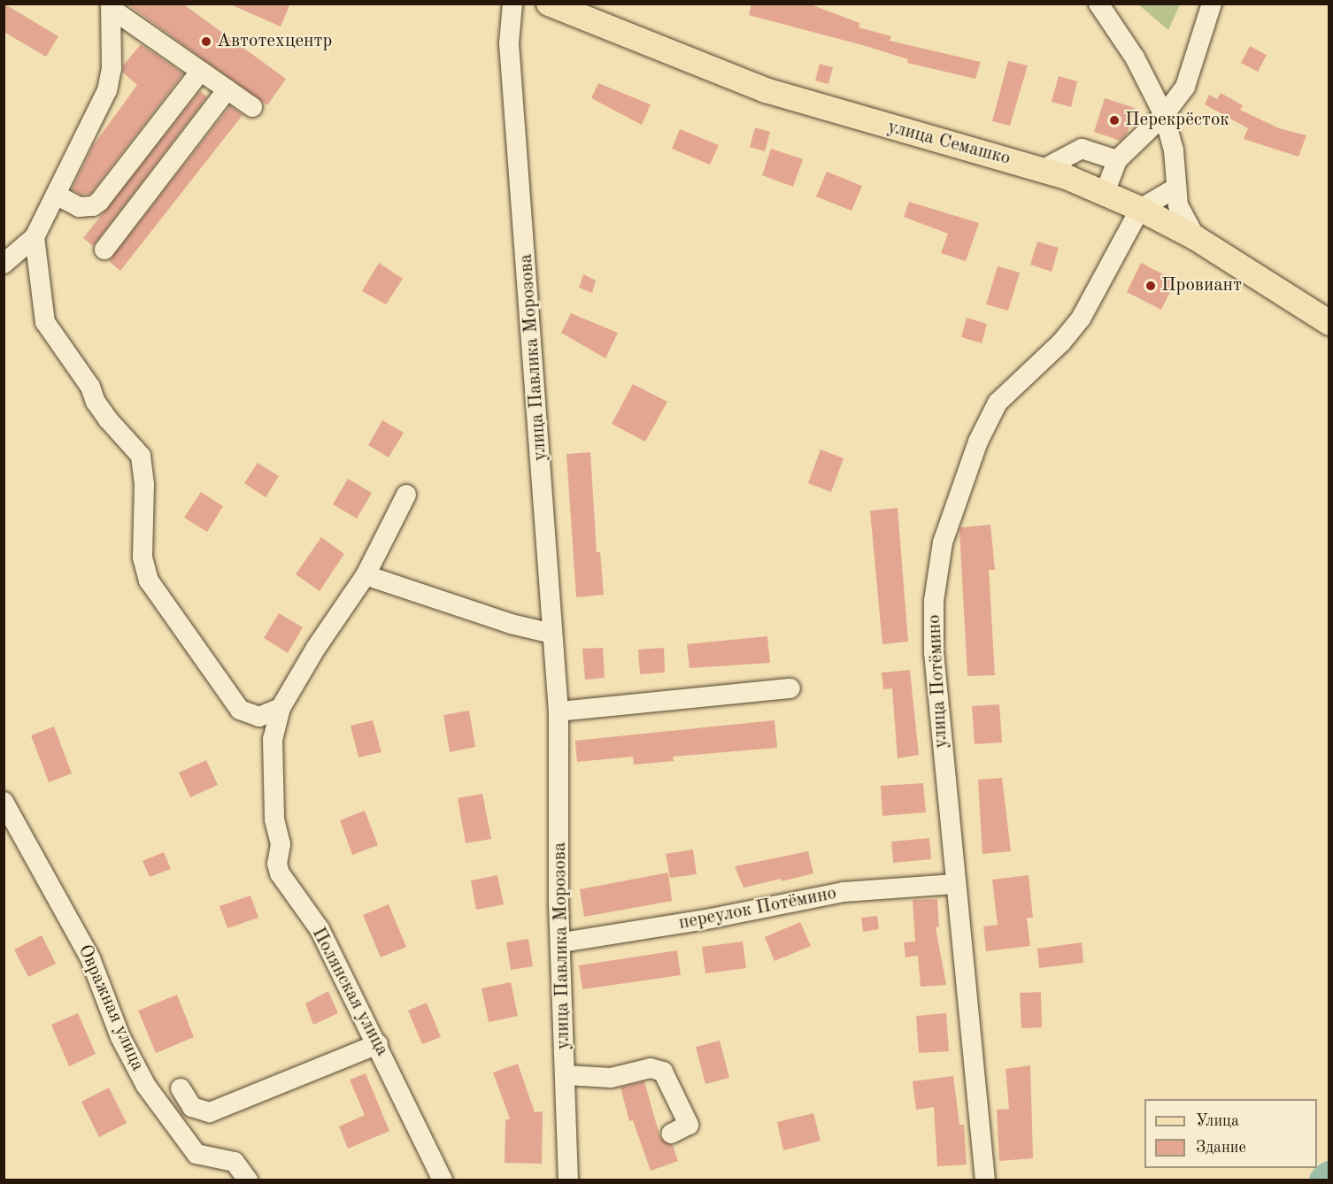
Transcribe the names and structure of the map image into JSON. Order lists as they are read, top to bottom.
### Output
{
  "streets": {
    "main road": ["улица Семашко"],
    "street": [
      "улица Павлика Морозова",
      "улица Потёмино",
      "переулок Потёмино",
      "Полянская улица",
      "Овражная улица"
    ]
  },
  "crossings": [
    ["улица Семашко", "улица Потёмино"],
    ["улица Павлика Морозова", "переулок Потёмино"],
    ["улица Потёмино", "переулок Потёмино"]
  ],
  "places": ["Автотехцентр", "Перекрёсток", "Провиант"],
  "legend": ["Улица", "Здание"]
}
